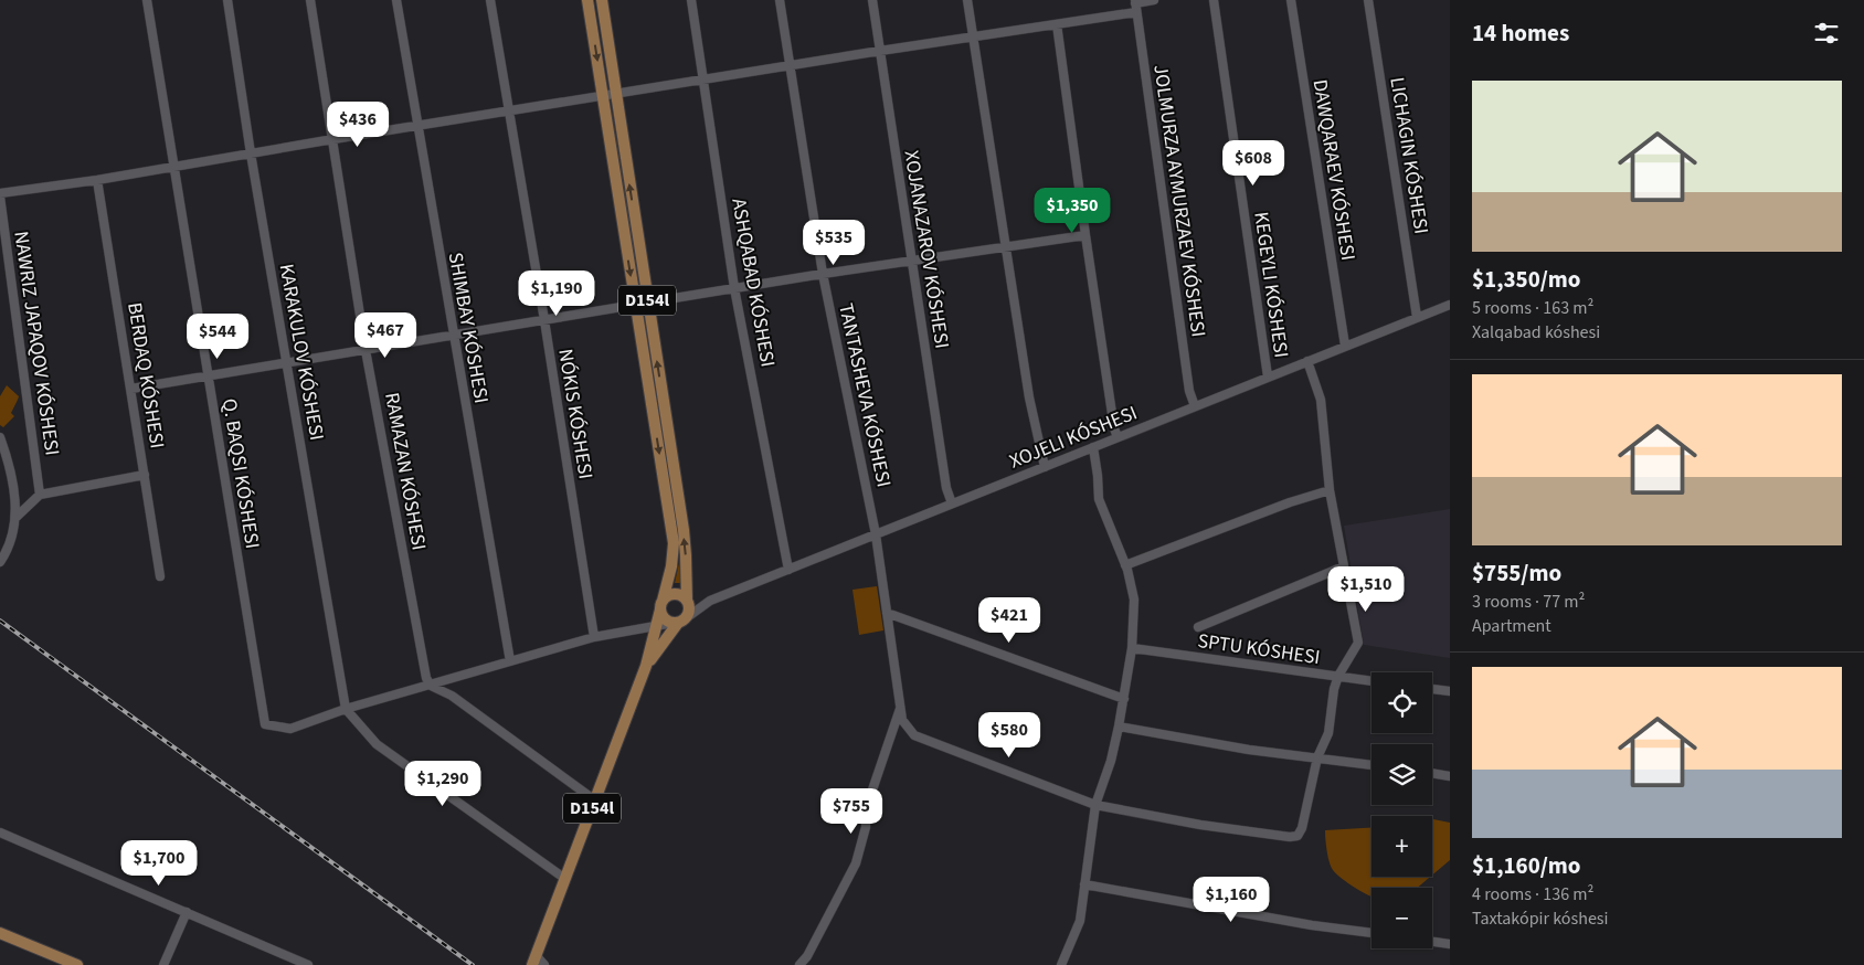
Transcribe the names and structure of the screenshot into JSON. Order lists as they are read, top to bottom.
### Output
{
  "streets": {
    "main road": ["D154l"],
    "street": [
      "LICHAGIN KÓSHESI",
      "DAWQARAEV KÓSHESI",
      "JOLMURZA AYMURZAEV KÓSHESI",
      "XOJANAZAROV KÓSHESI",
      "ASHQABAD KÓSHESI",
      "KEGEYLI KÓSHESI",
      "KARAKULOV KÓSHESI",
      "BERDAQ KÓSHESI",
      "TANTASHEVA KÓSHESI",
      "NÓKIS KÓSHESI",
      "XOJELI KÓSHESI",
      "RAMAZAN KÓSHESI",
      "SPTU KÓSHESI"
    ]
  },
  "crossings": [
    ["LICHAGIN KÓSHESI", "XOJELI KÓSHESI"],
    ["DAWQARAEV KÓSHESI", "XOJELI KÓSHESI"],
    ["JOLMURZA AYMURZAEV KÓSHESI", "XOJELI KÓSHESI"],
    ["XOJANAZAROV KÓSHESI", "XOJELI KÓSHESI"],
    ["ASHQABAD KÓSHESI", "XOJELI KÓSHESI"],
    ["KEGEYLI KÓSHESI", "XOJELI KÓSHESI"],
    ["TANTASHEVA KÓSHESI", "XOJELI KÓSHESI"]
  ],
  "page": {
    "heading": "14 homes",
    "list": [
      {
        "name": "$1,350/mo",
        "note": "5 rooms · 163 m² · Xalqabad kóshesi"
      },
      {
        "name": "$755/mo",
        "note": "3 rooms · 77 m² · Apartment"
      },
      {
        "name": "$1,160/mo",
        "note": "4 rooms · 136 m² · Taxtakópir kóshesi"
      }
    ],
    "price": [
      "$436",
      "$608",
      "$1,350",
      "$535",
      "$1,190",
      "$467",
      "$544",
      "$1,510",
      "$421",
      "$580",
      "$1,290",
      "$755",
      "$1,700",
      "$1,160"
    ],
    "map_buttons": ["+", "−"]
  }
}
